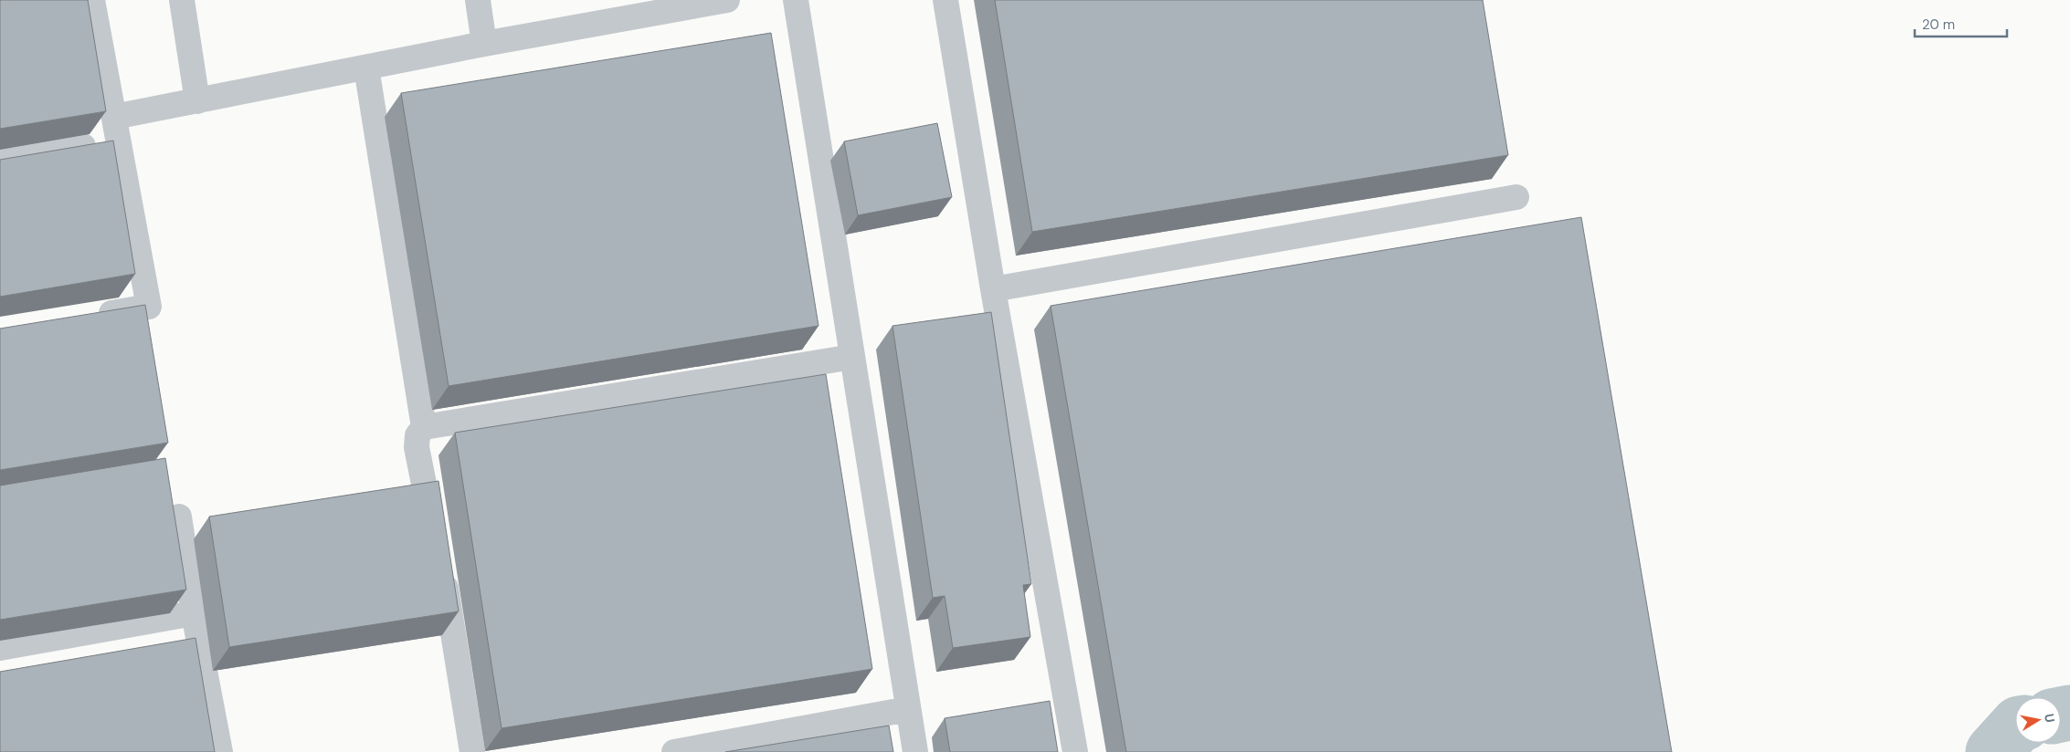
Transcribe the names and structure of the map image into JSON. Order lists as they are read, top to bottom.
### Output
{
  "scale_bar": "20 m",
  "north": "right"
}
